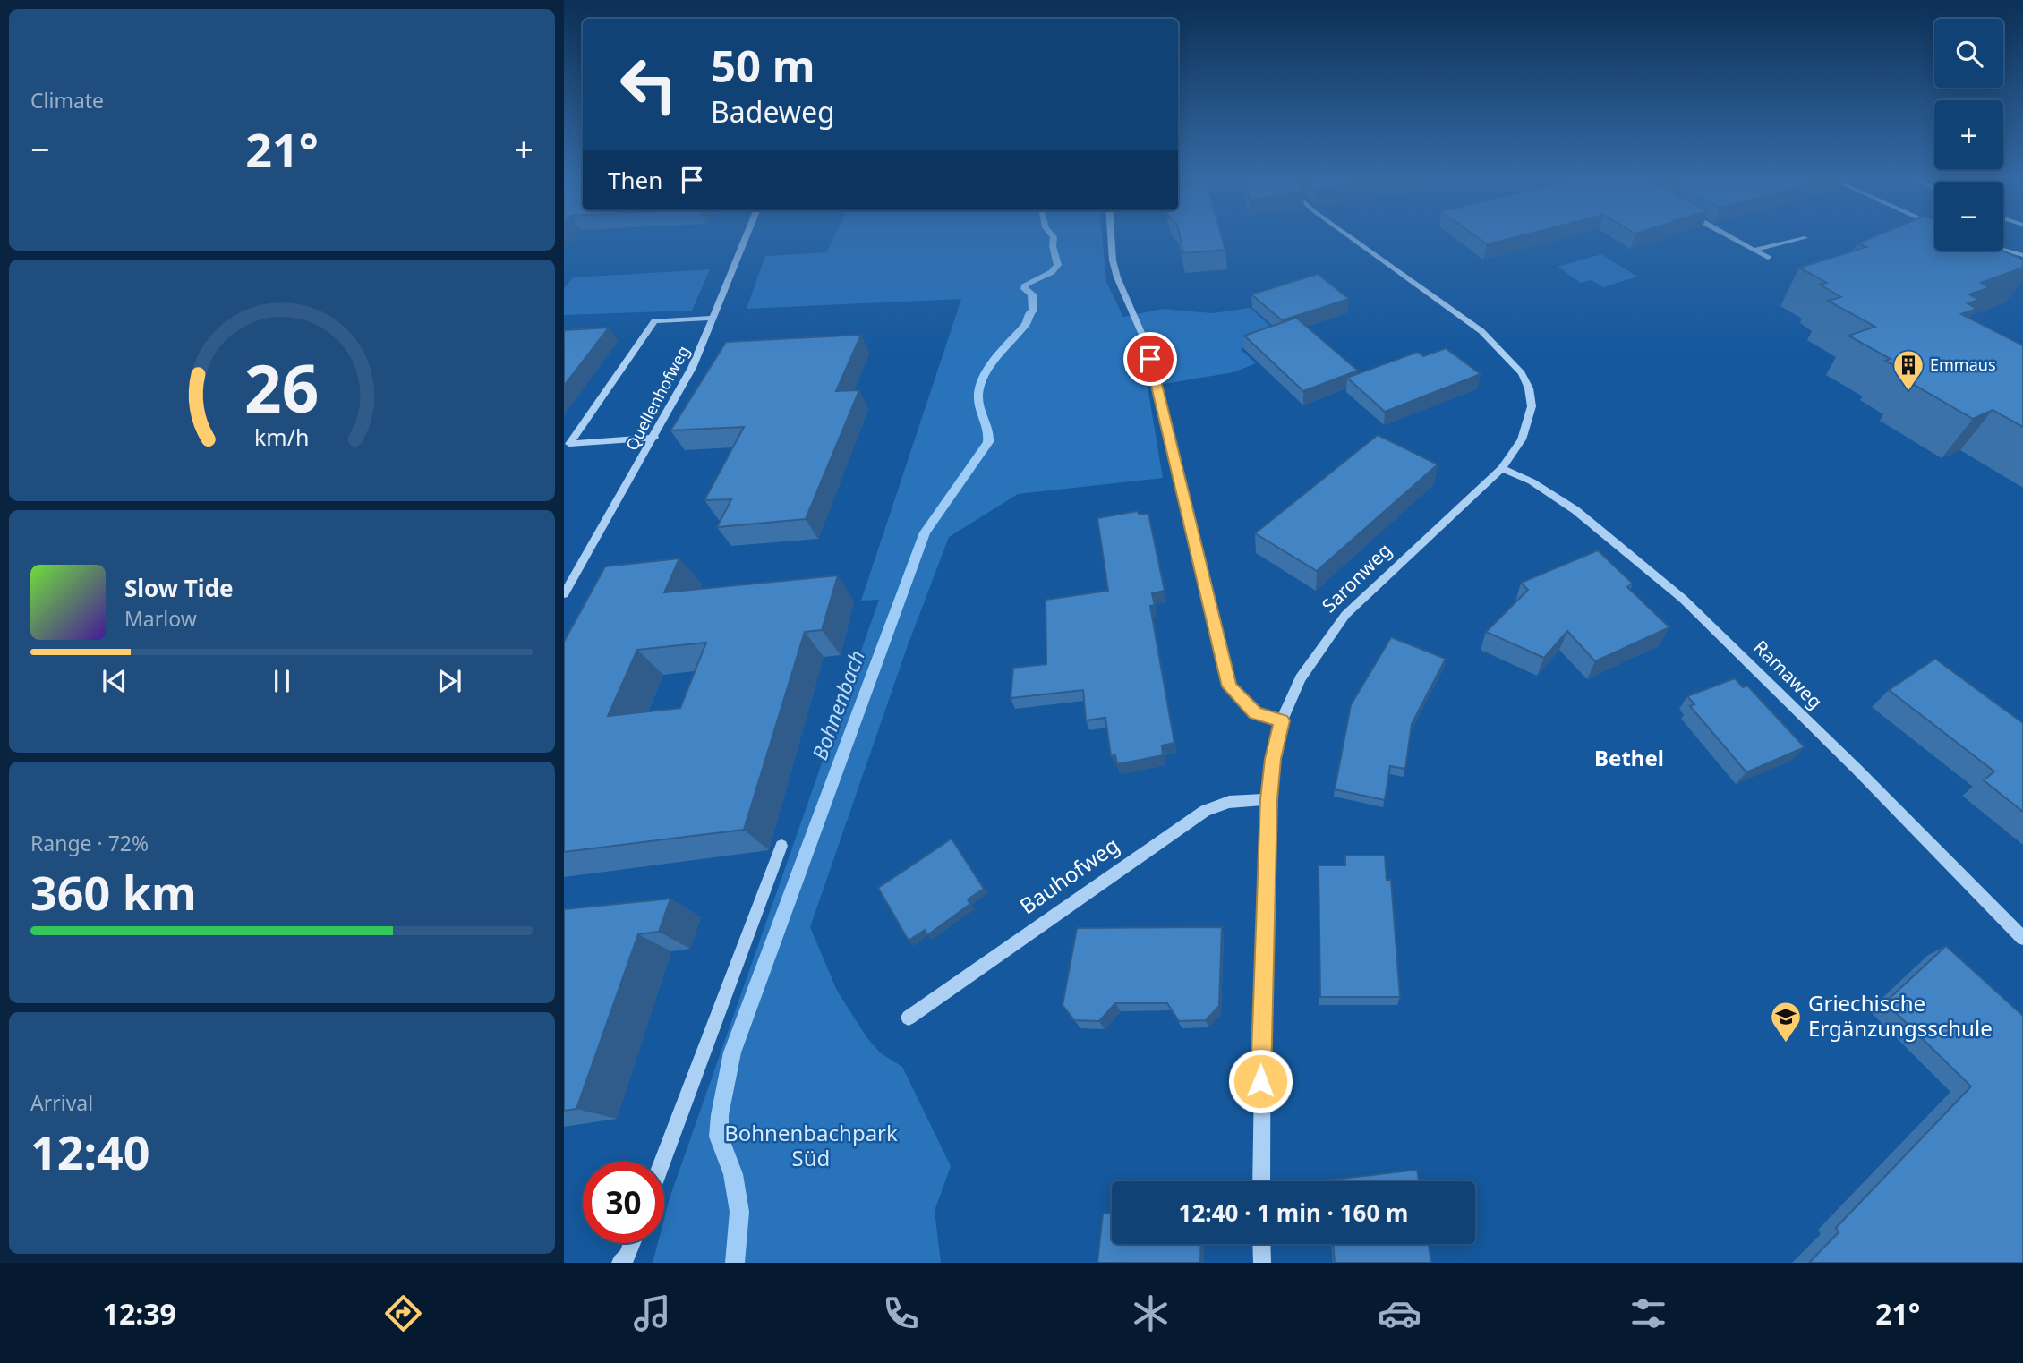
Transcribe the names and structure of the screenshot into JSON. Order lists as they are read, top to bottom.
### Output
{
  "streets": {
    "street": [
      "Quellenhofweg",
      "Saronweg",
      "Ramaweg",
      "Bauhofweg"
    ]
  },
  "crossings": [
    ["Saronweg", "Ramaweg"],
    ["Saronweg", "Bauhofweg"]
  ],
  "districts": ["Bethel"],
  "water": ["Bohnenbach"],
  "parks": ["Bohnenbachpark Süd"],
  "places": {
    "building": ["Emmaus"],
    "school or university": ["Griechische Ergänzungsschule"]
  },
  "page": {
    "tile": [
      "Climate",
      ["Range · 72%", "360 km"],
      ["Arrival", "12:40"]
    ],
    "map_buttons": ["+", "−"],
    "turn": ["50 m", "Badeweg"],
    "heat": ["−", "21°", "+"],
    "then": "Then",
    "song": ["Slow Tide", "Marlow"],
    "limit": "30",
    "trip": "12:40 · 1 min · 160 m",
    "tabs": ["12:39", "21°"],
    "gauge": ["26", "km/h"]
  }
}
